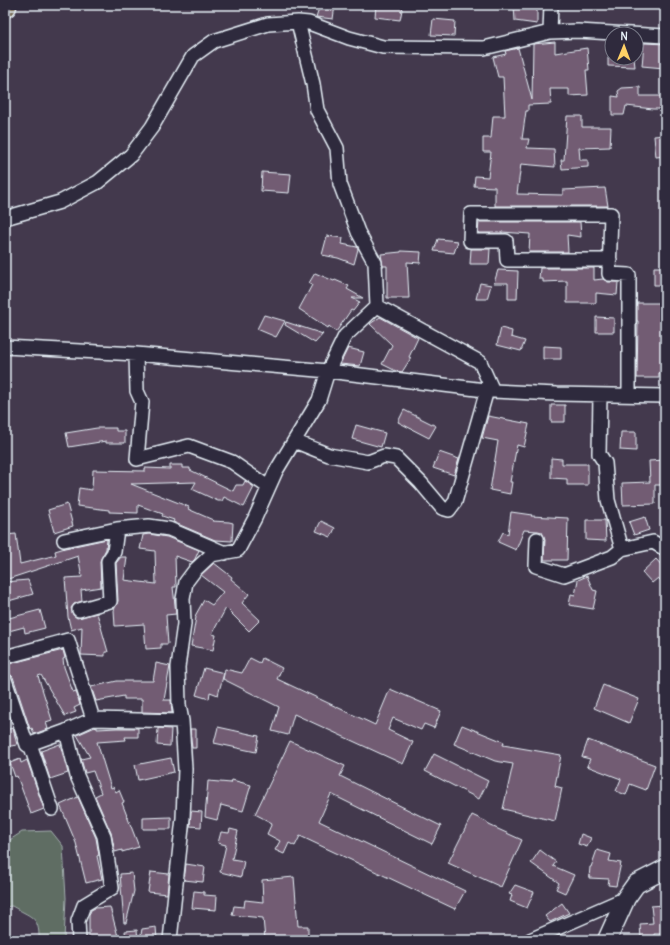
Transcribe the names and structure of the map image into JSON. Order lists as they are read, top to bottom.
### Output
{
  "north": "top"
}
